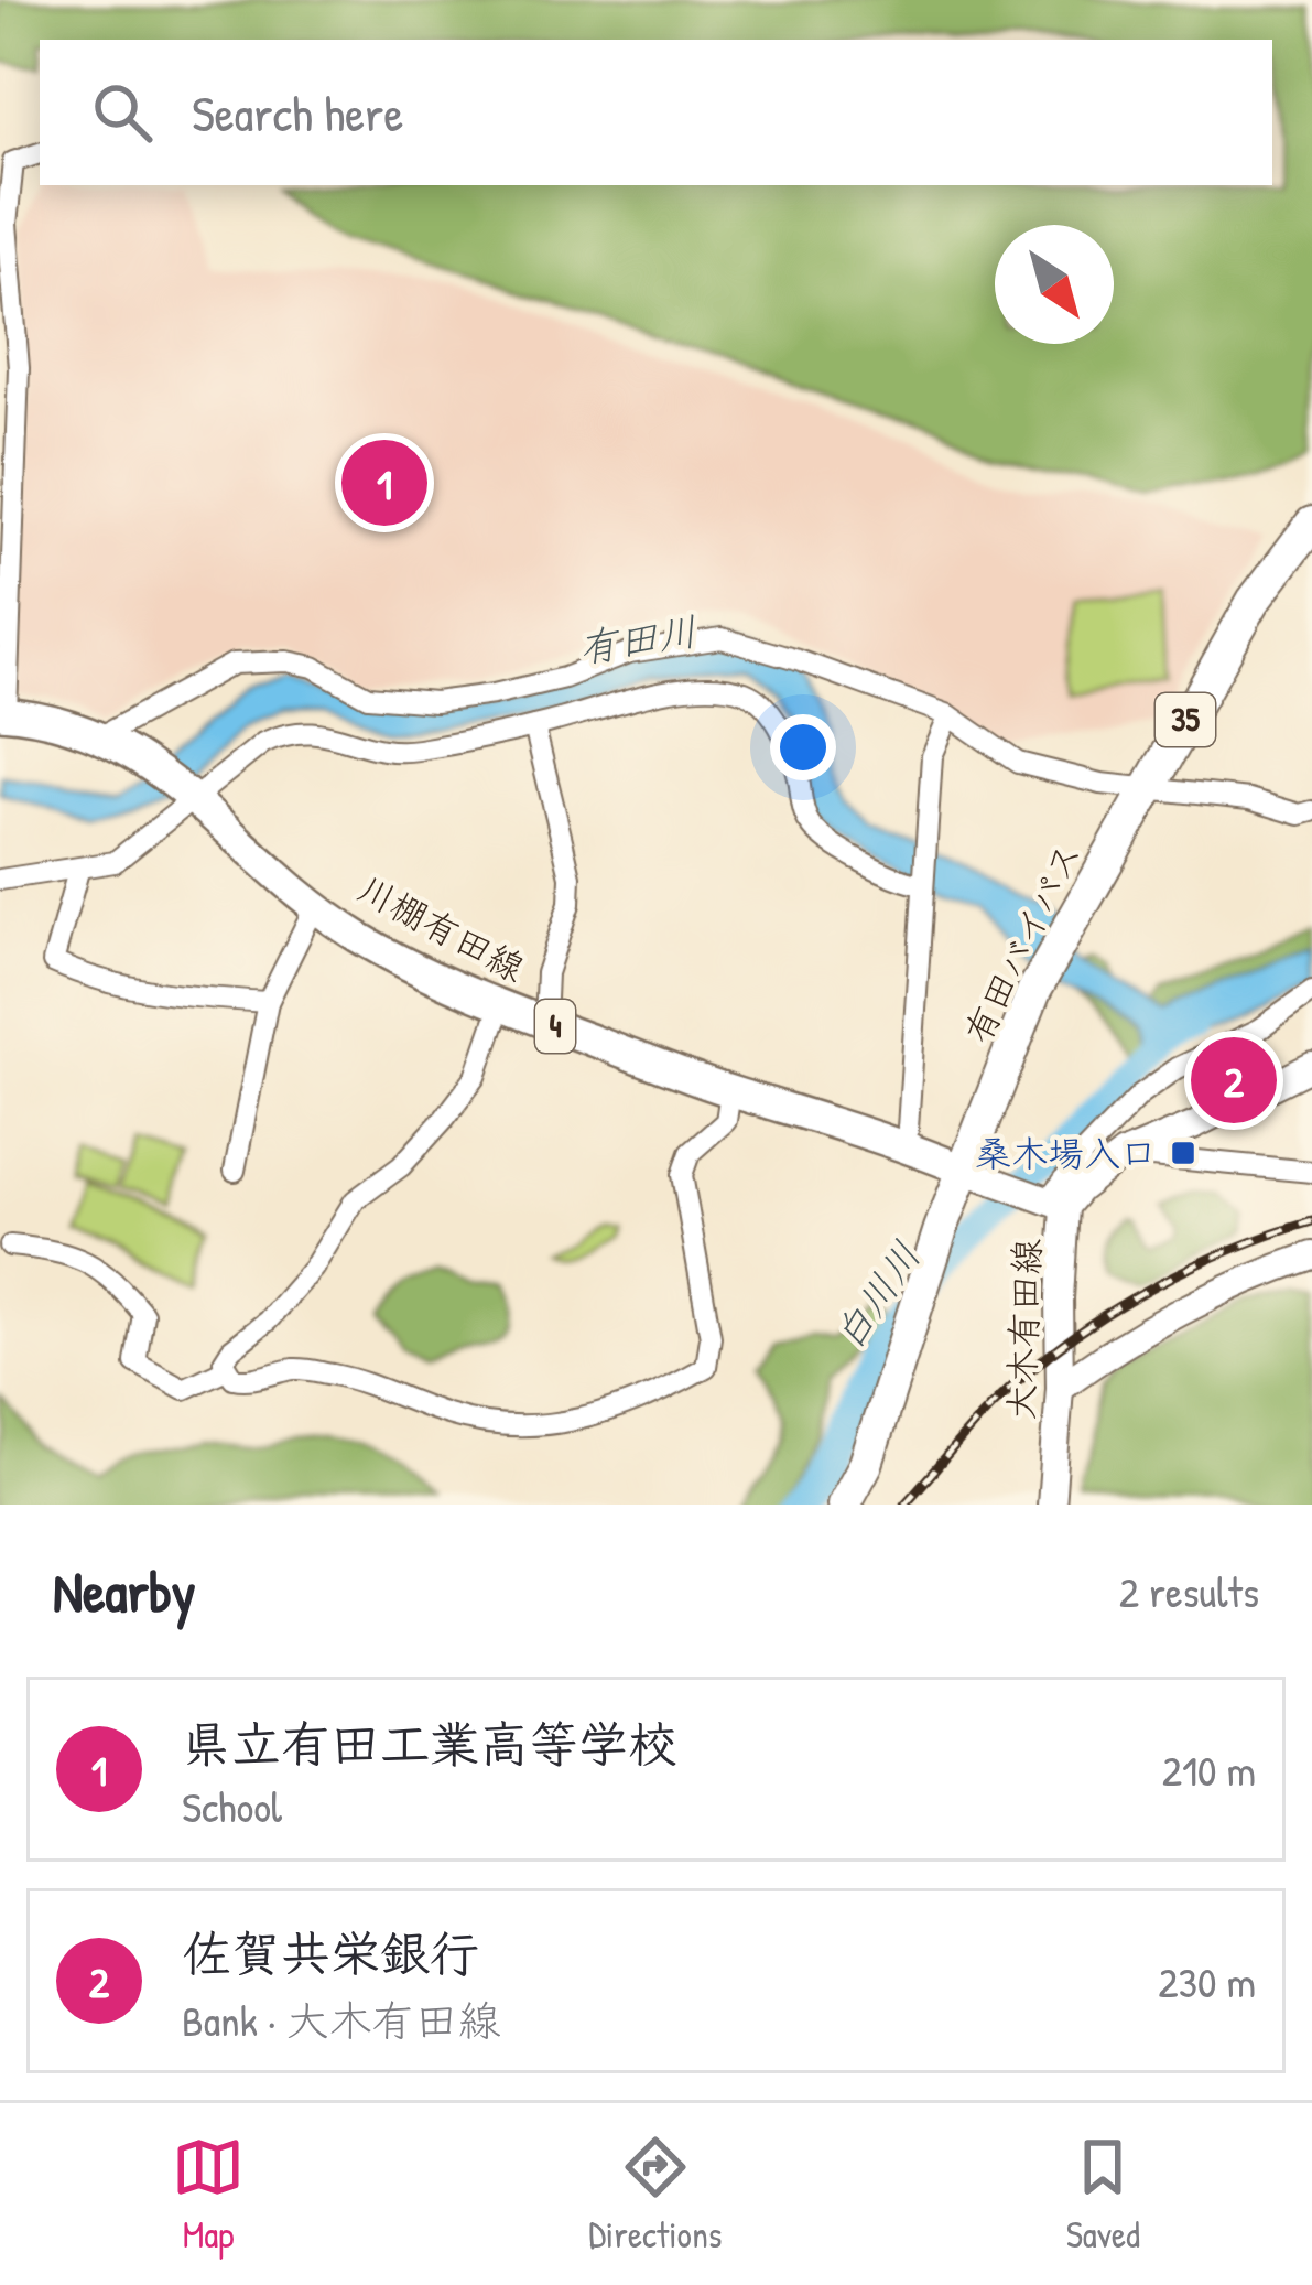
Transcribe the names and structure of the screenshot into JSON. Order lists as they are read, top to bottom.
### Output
{
  "streets": {
    "highway": ["35", "有田バイパス"],
    "main road": ["川棚有田線", "4", "大木有田線"]
  },
  "crossings": [
    ["川棚有田線", "有田バイパス"]
  ],
  "water": ["有田川", "白川川"],
  "places": {
    "transit": ["桑木場入口"]
  },
  "north": "bottom right",
  "page": {
    "search": "Search here",
    "pins": ["1", "2"],
    "heading": ["Nearby", "2 results"],
    "list": [
      {
        "mark": "1",
        "name": "県立有田工業高等学校",
        "note": "School",
        "value": "210 m"
      },
      {
        "mark": "2",
        "name": "佐賀共栄銀行",
        "note": "Bank · 大木有田線",
        "value": "230 m"
      }
    ],
    "nav": ["Map", "Directions", "Saved"]
  }
}
